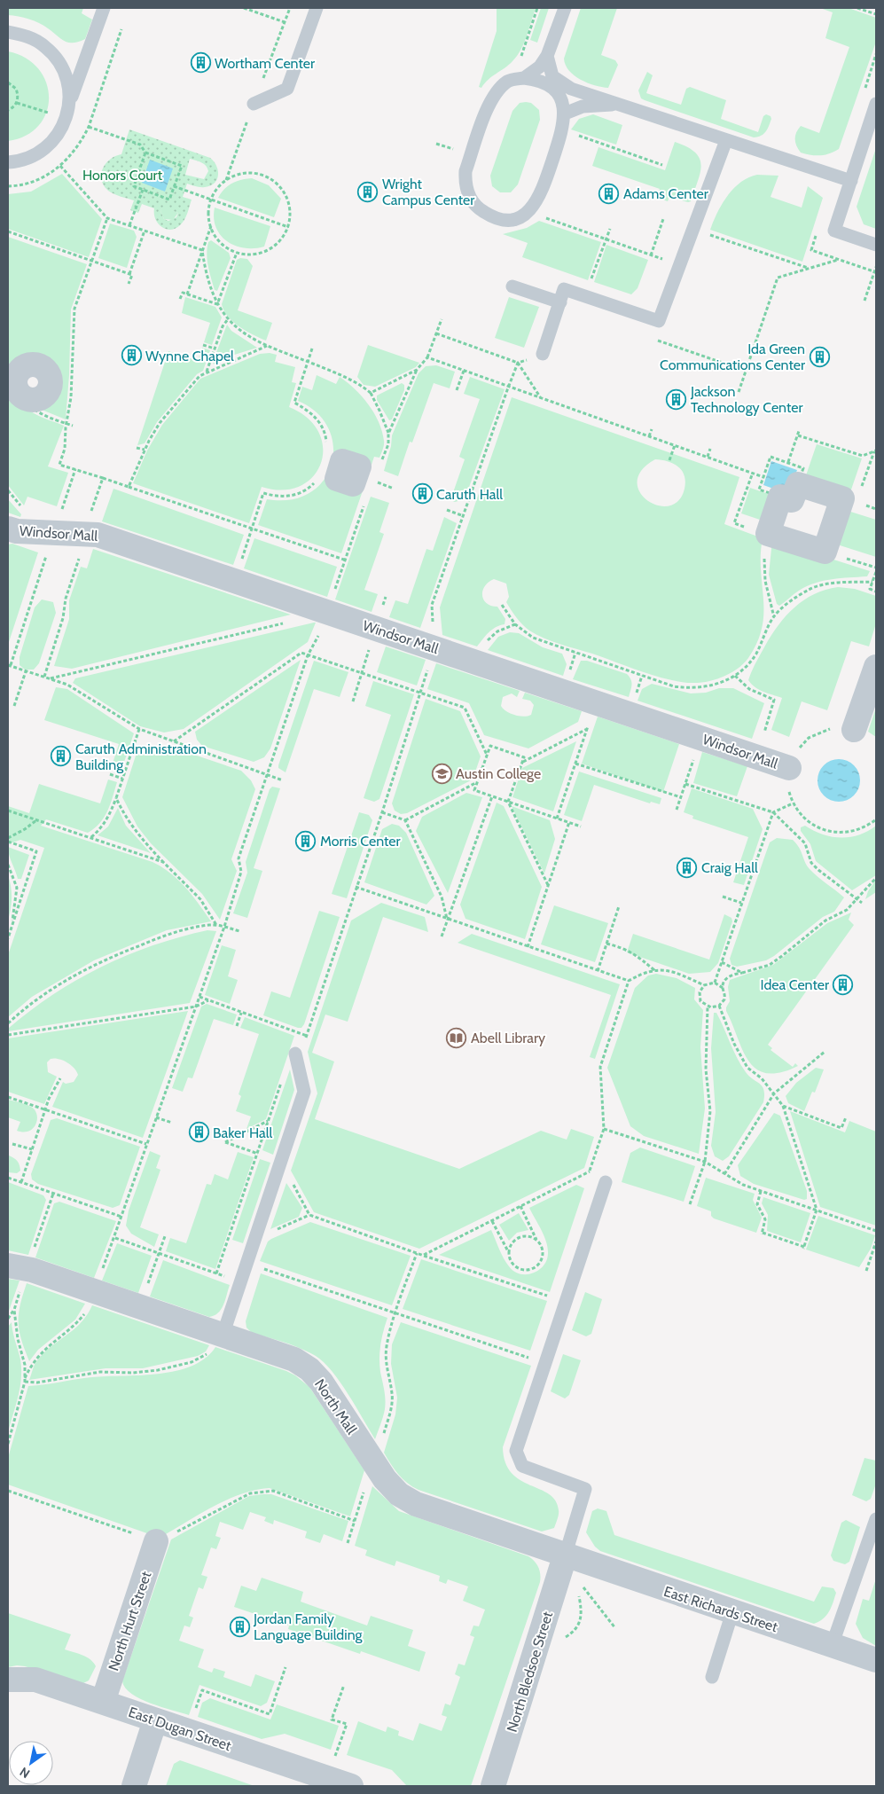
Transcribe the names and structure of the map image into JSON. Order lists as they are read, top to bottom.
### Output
{
  "streets": {
    "street": [
      "Windsor Mall",
      "North Mall",
      "East Richards Street",
      "North Hurt Street",
      "North Bledsoe Street",
      "East Dugan Street"
    ]
  },
  "crossings": [
    ["North Mall", "East Richards Street"],
    ["North Mall", "North Bledsoe Street"],
    ["East Richards Street", "North Bledsoe Street"],
    ["North Hurt Street", "East Dugan Street"]
  ],
  "parks": ["Honors Court"],
  "places": {
    "building": [
      "Wortham Center",
      "Wright Campus Center",
      "Adams Center",
      "Wynne Chapel",
      "Ida Green Communications Center",
      "Jackson Technology Center",
      "Caruth Hall",
      "Caruth Administration Building",
      "Morris Center",
      "Craig Hall",
      "Idea Center",
      "Baker Hall",
      "Jordan Family Language Building"
    ],
    "school or university": ["Austin College"],
    "library": ["Abell Library"]
  },
  "north": "bottom left"
}
